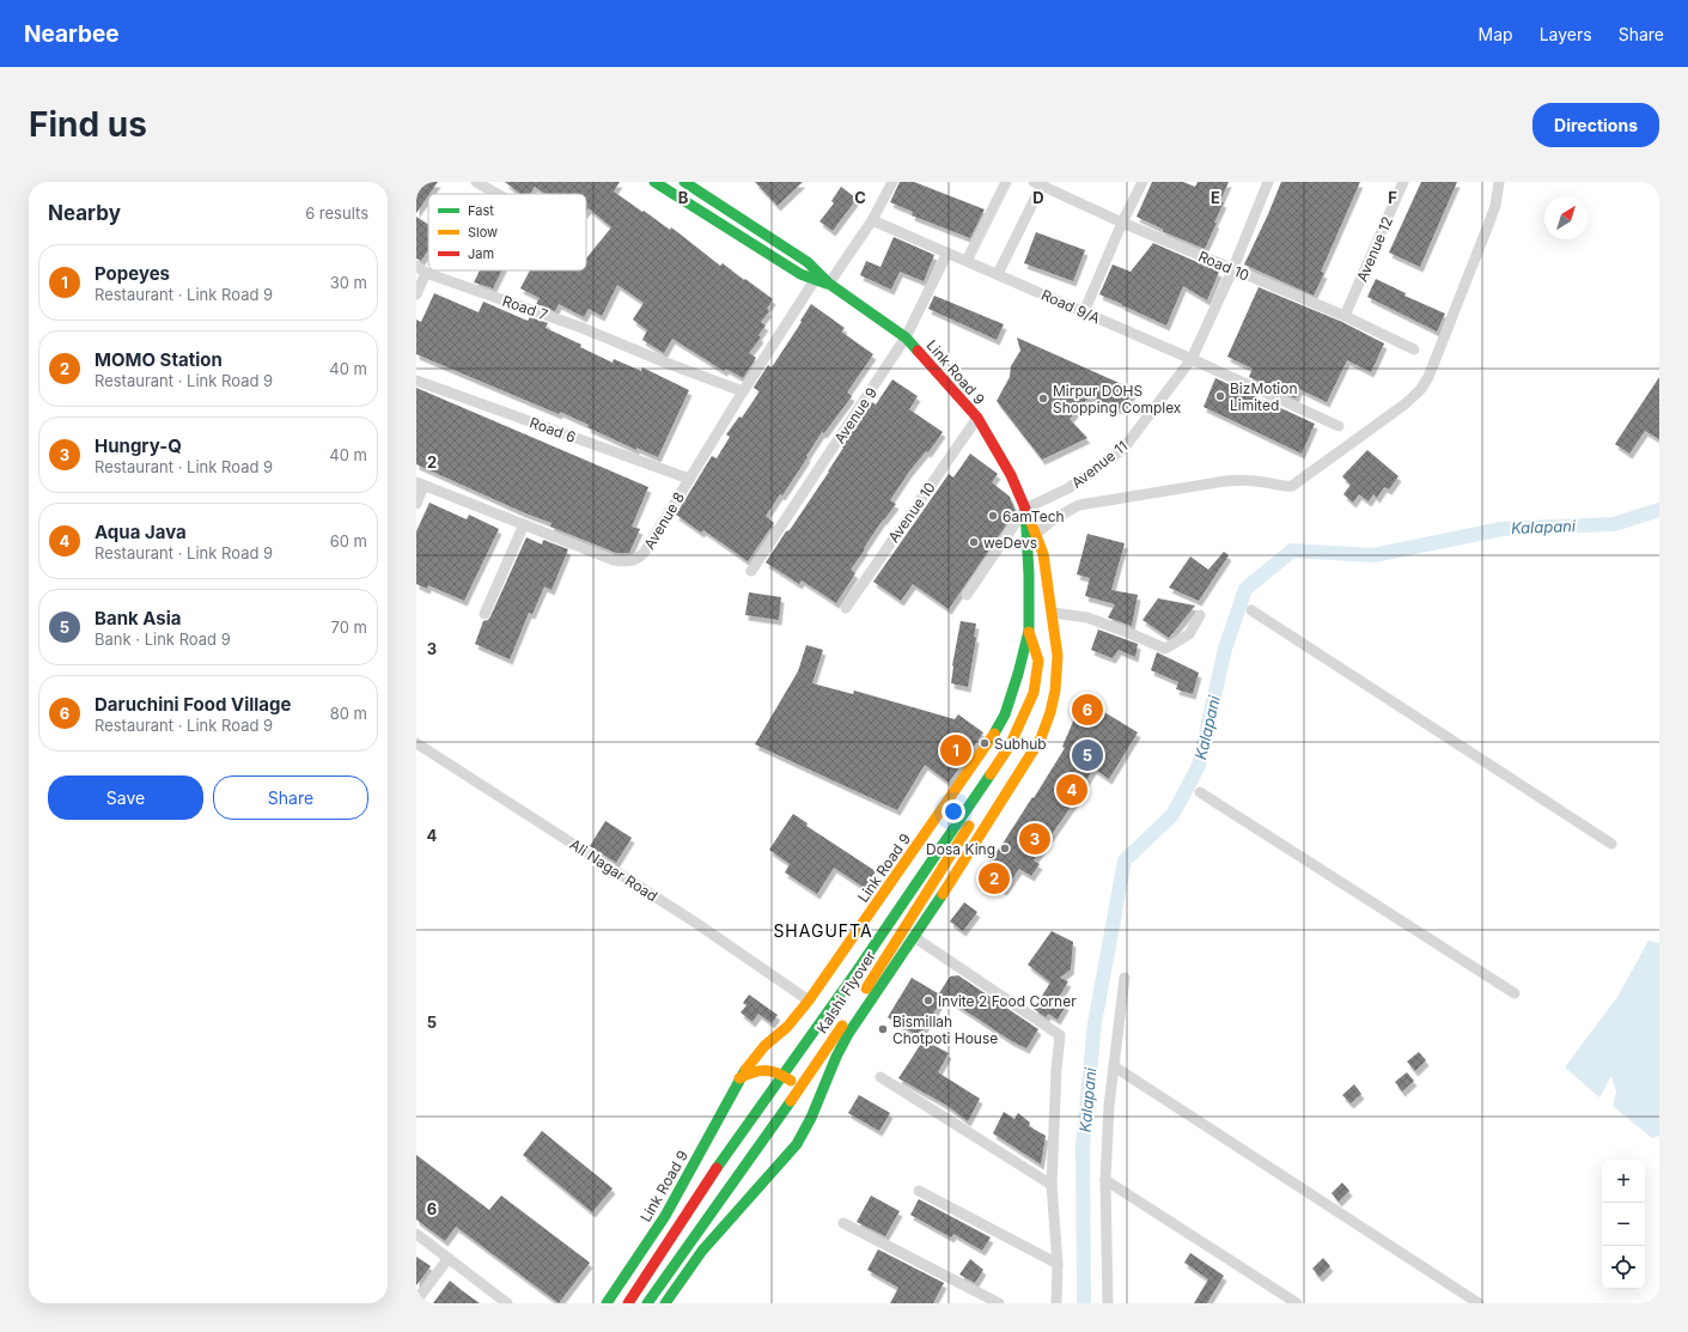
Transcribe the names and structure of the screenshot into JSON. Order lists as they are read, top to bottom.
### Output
{
  "streets": {
    "main road": ["Link Road 9", "Kalshi Flyover"],
    "street": [
      "Avenue 12",
      "Road 10",
      "Road 9/A",
      "Road 7",
      "Avenue 9",
      "Road 6",
      "Avenue 11",
      "Avenue 10",
      "Avenue 8",
      "Ali Nagar Road"
    ]
  },
  "crossings": [
    ["Avenue 12", "Road 10"],
    ["Road 10", "Avenue 11"],
    ["Road 9/A", "Avenue 9"],
    ["Road 9/A", "Avenue 11"],
    ["Road 7", "Avenue 8"],
    ["Link Road 9", "Avenue 9"],
    ["Link Road 9", "Avenue 11"],
    ["Link Road 9", "Avenue 10"],
    ["Link Road 9", "Avenue 8"],
    ["Link Road 9", "Ali Nagar Road"],
    ["Link Road 9", "Kalshi Flyover"],
    ["Road 6", "Avenue 8"]
  ],
  "districts": ["SHAGUFTA"],
  "water": ["Kalapani"],
  "places": [
    "BizMotion Limited",
    "Mirpur DOHS Shopping Complex",
    "6amTech",
    "weDevs",
    "Subhub",
    "Dosa King",
    "Invite 2 Food Corner",
    "Bismillah Chotpoti House"
  ],
  "legend": ["Fast", "Slow", "Jam"],
  "north": "top right",
  "page": {
    "header": "Nearbee",
    "nav": ["Map", "Layers", "Share"],
    "buttons": [
      "Directions",
      ["Save", "Share"]
    ],
    "title": "Find us",
    "heading": ["Nearby", "6 results"],
    "list": [
      {
        "mark": "1",
        "name": "Popeyes",
        "note": "Restaurant · Link Road 9",
        "value": "30 m"
      },
      {
        "mark": "2",
        "name": "MOMO Station",
        "note": "Restaurant · Link Road 9",
        "value": "40 m"
      },
      {
        "mark": "3",
        "name": "Hungry-Q",
        "note": "Restaurant · Link Road 9",
        "value": "40 m"
      },
      {
        "mark": "4",
        "name": "Aqua Java",
        "note": "Restaurant · Link Road 9",
        "value": "60 m"
      },
      {
        "mark": "5",
        "name": "Bank Asia",
        "note": "Bank · Link Road 9",
        "value": "70 m"
      },
      {
        "mark": "6",
        "name": "Daruchini Food Village",
        "note": "Restaurant · Link Road 9",
        "value": "80 m"
      }
    ],
    "pins": [
      "6",
      "1",
      "5",
      "4",
      "3",
      "2"
    ],
    "map_buttons": ["+", "−"]
  },
  "grid": {
    "columns": [
      "B",
      "C",
      "D",
      "E",
      "F"
    ],
    "rows": [
      "2",
      "3",
      "4",
      "5",
      "6"
    ]
  }
}
